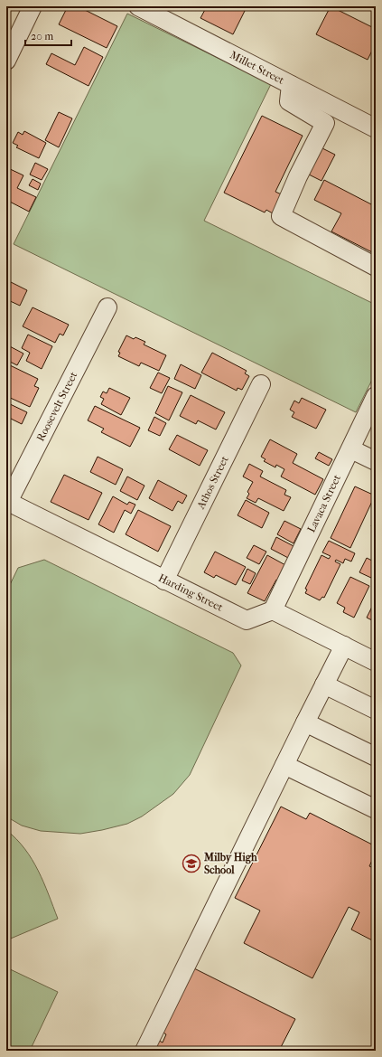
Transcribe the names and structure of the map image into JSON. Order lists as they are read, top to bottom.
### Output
{
  "streets": {
    "street": [
      "Millet Street",
      "Roosevelt Street",
      "Athos Street",
      "Lavaca Street",
      "Harding Street"
    ]
  },
  "crossings": [
    ["Roosevelt Street", "Harding Street"],
    ["Athos Street", "Harding Street"],
    ["Lavaca Street", "Harding Street"]
  ],
  "places": {
    "school or university": ["Milby High School"]
  },
  "scale_bar": "20 m"
}
